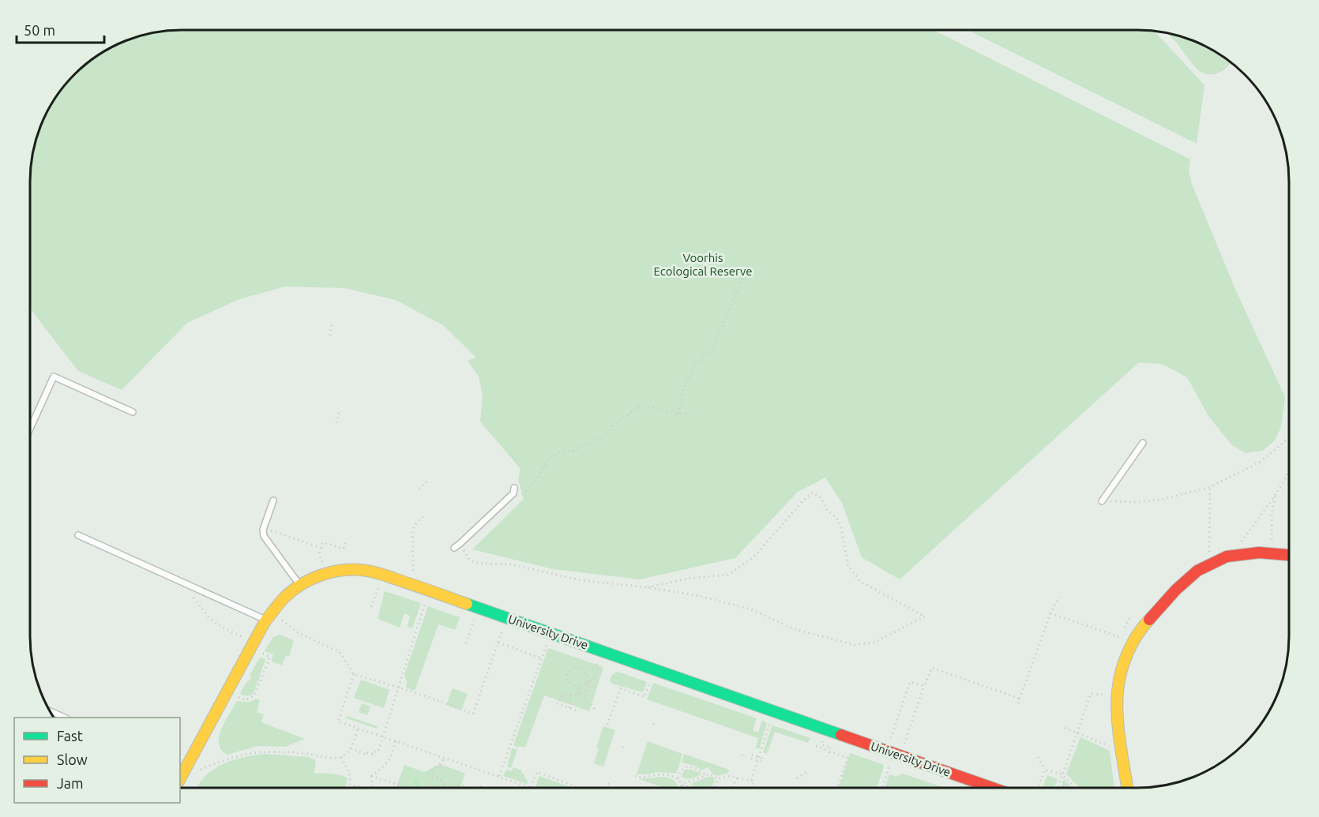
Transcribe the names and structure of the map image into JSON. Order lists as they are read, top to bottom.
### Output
{
  "streets": {
    "street": ["University Drive"]
  },
  "parks": ["Voorhis Ecological Reserve"],
  "legend": ["Fast", "Slow", "Jam"],
  "scale_bar": "50 m"
}
